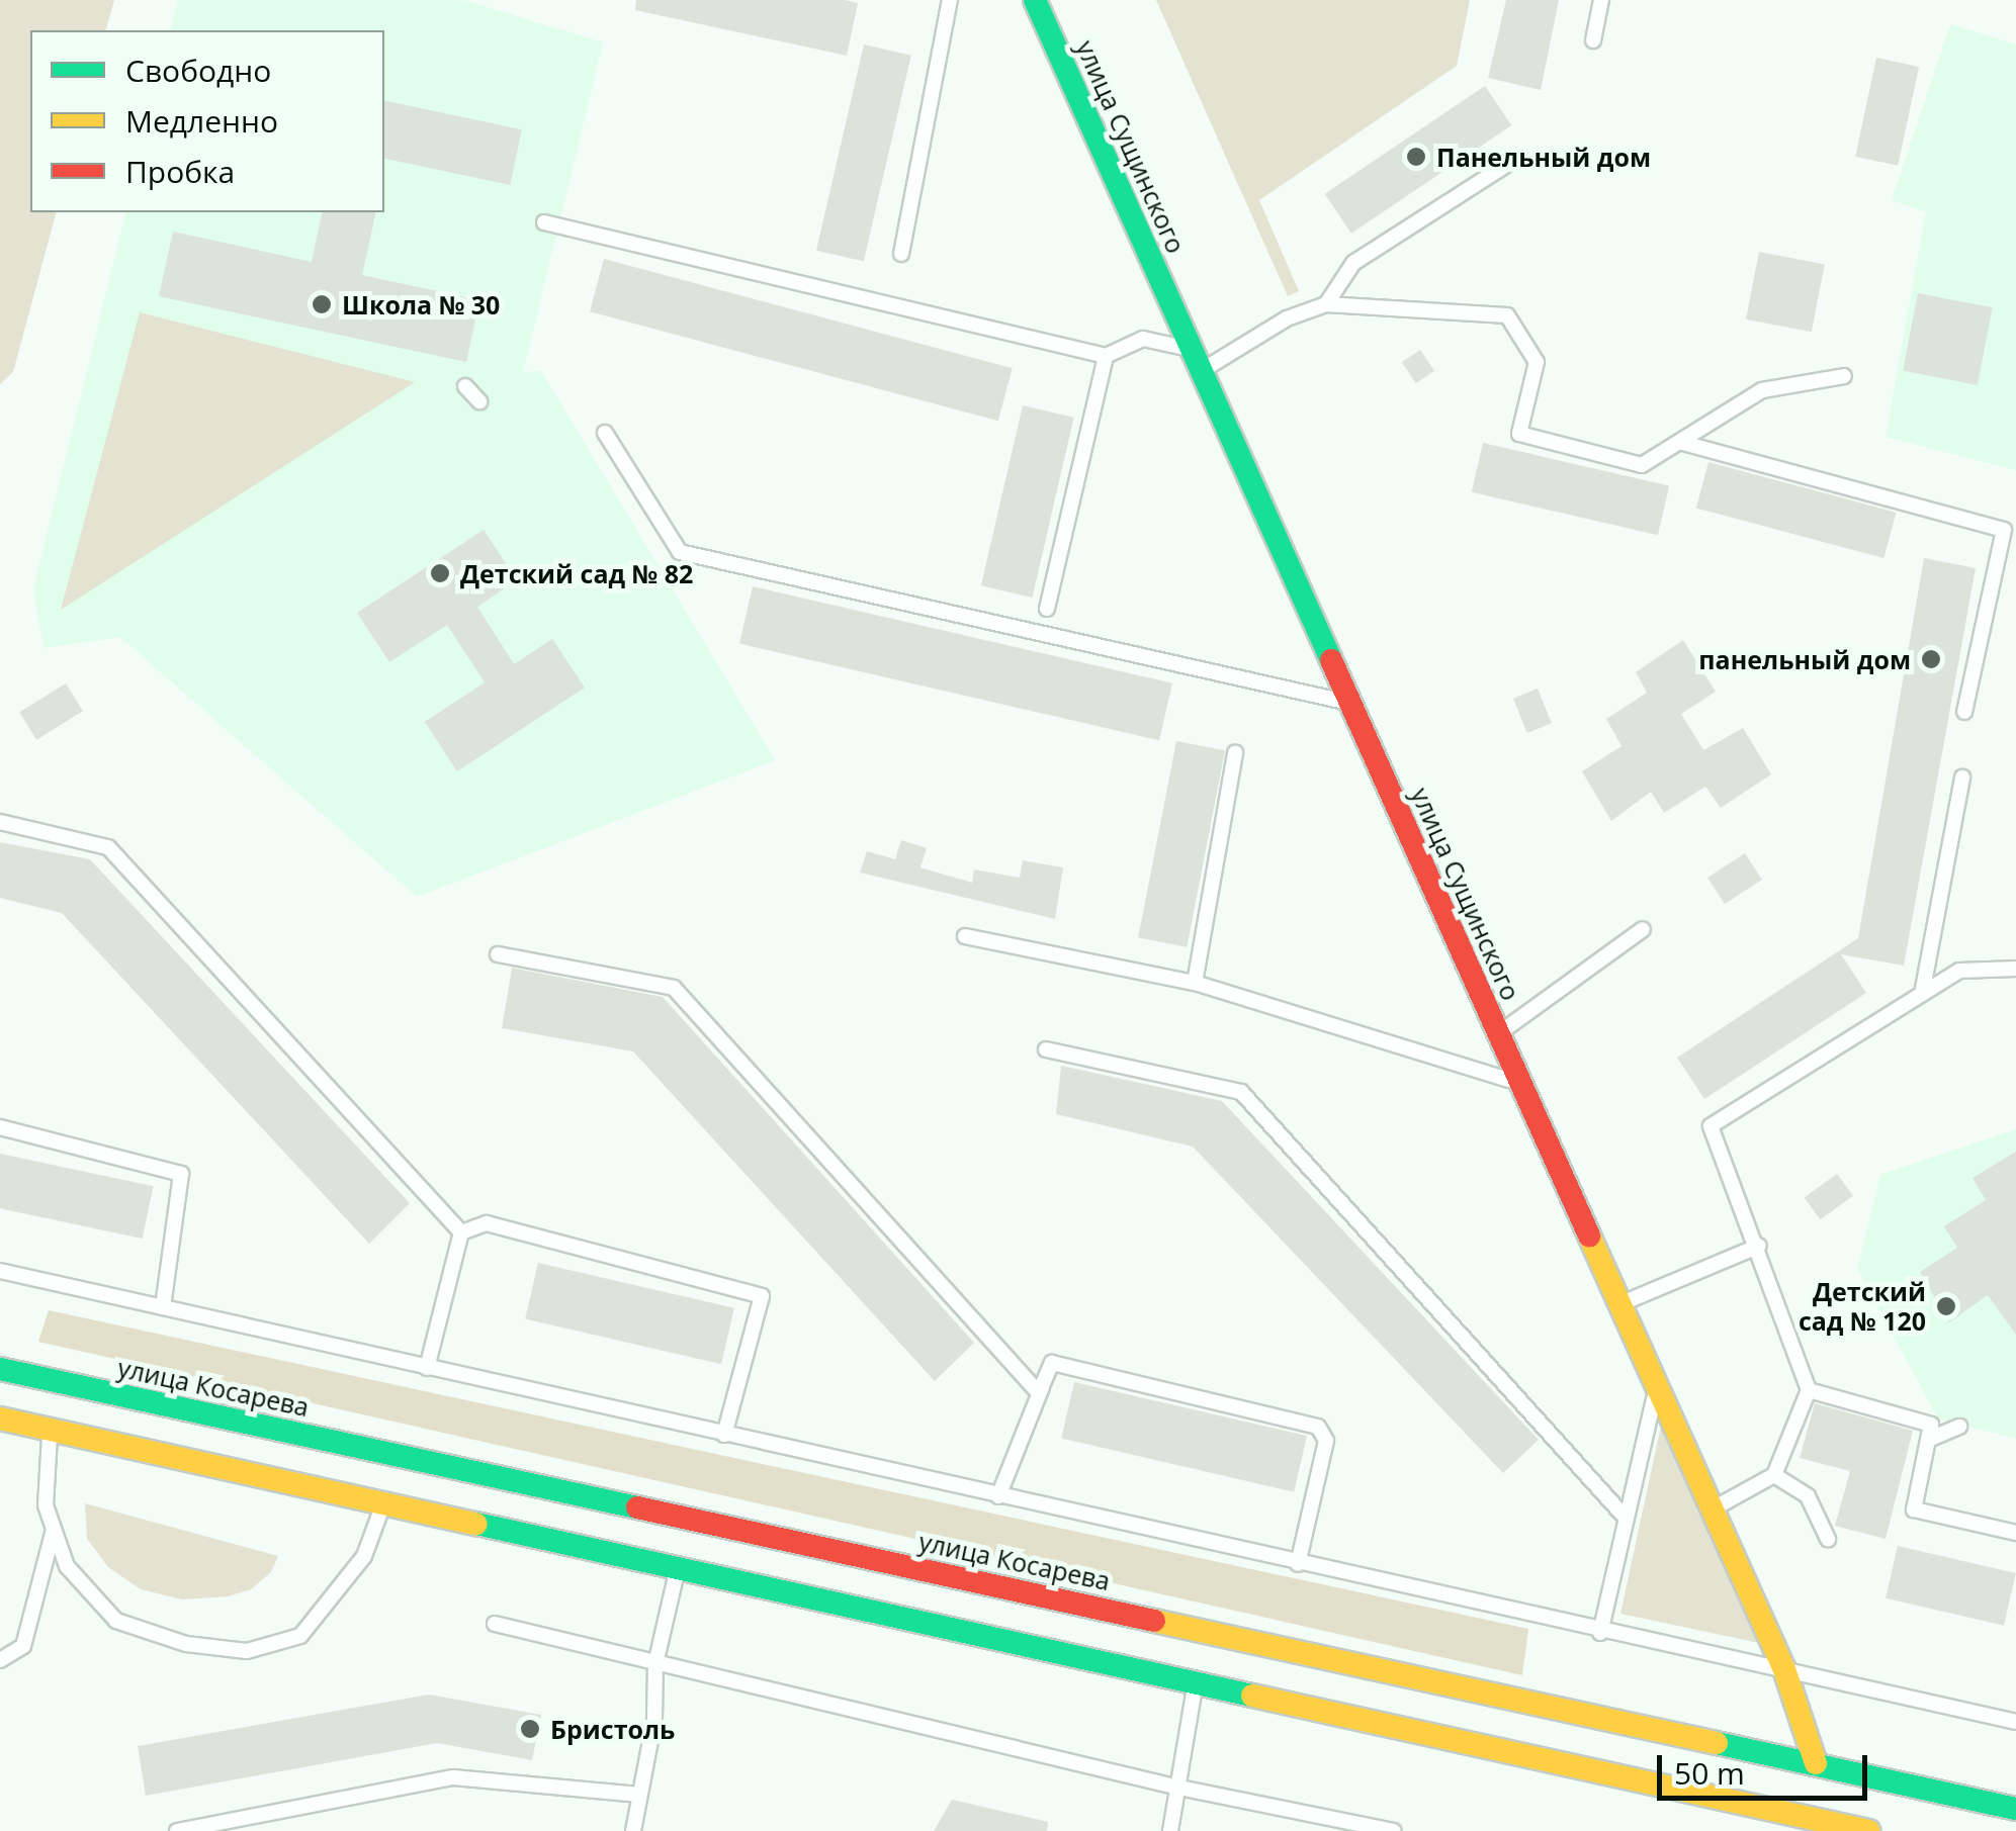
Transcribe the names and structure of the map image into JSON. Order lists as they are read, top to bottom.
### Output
{
  "streets": {
    "main road": ["улица Сущинского", "улица Косарева"]
  },
  "crossings": [
    ["улица Сущинского", "улица Косарева"]
  ],
  "places": [
    "Панельный дом",
    "Школа № 30",
    "Детский сад № 82",
    "панельный дом",
    "Детский сад № 120",
    "Бристоль"
  ],
  "legend": ["Свободно", "Медленно", "Пробка"],
  "scale_bar": "50 m"
}
